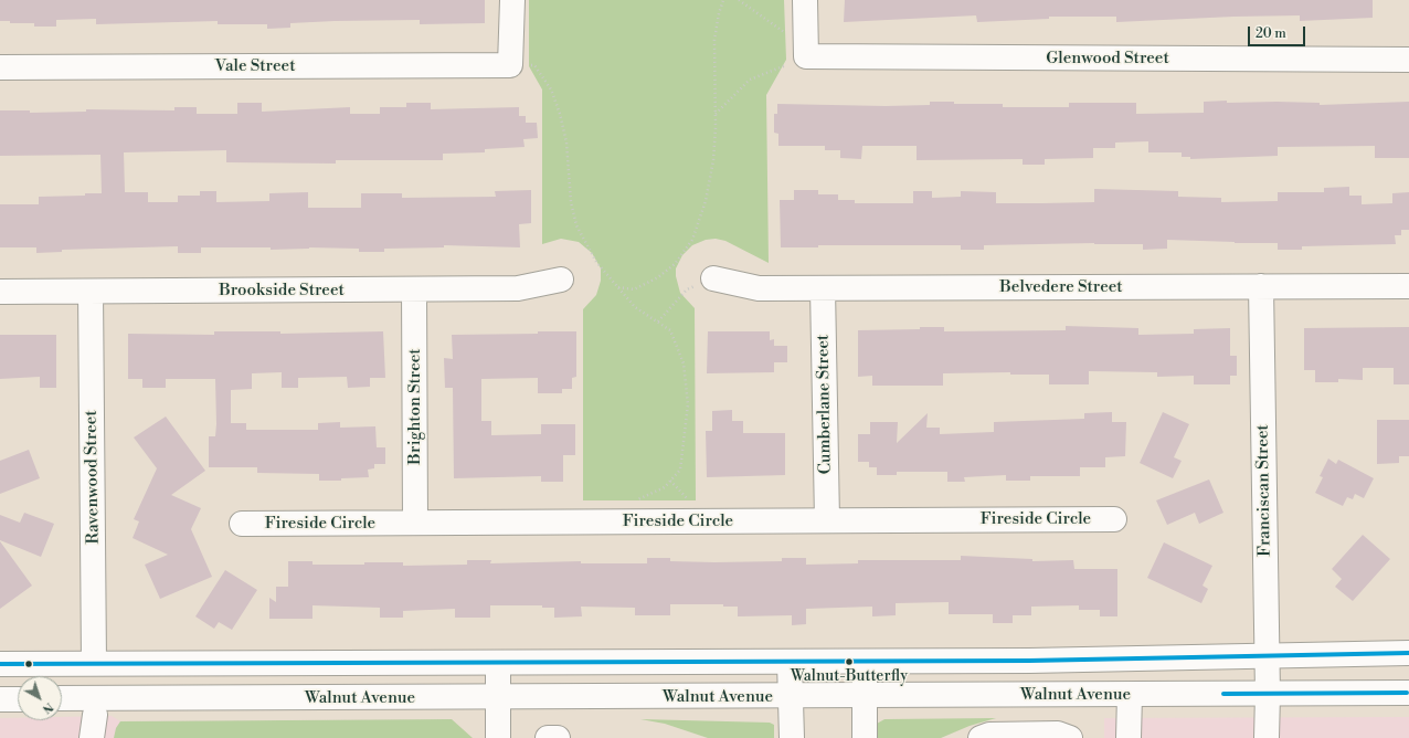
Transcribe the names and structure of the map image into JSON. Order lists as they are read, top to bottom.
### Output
{
  "streets": {
    "street": [
      "Glenwood Street",
      "Vale Street",
      "Belvedere Street",
      "Brookside Street",
      "Cumberlane Street",
      "Brighton Street",
      "Ravenwood Street",
      "Franciscan Street",
      "Fireside Circle",
      "Walnut Avenue"
    ]
  },
  "crossings": [
    ["Belvedere Street", "Cumberlane Street"],
    ["Belvedere Street", "Franciscan Street"],
    ["Brookside Street", "Brighton Street"],
    ["Brookside Street", "Ravenwood Street"],
    ["Cumberlane Street", "Fireside Circle"],
    ["Brighton Street", "Fireside Circle"],
    ["Ravenwood Street", "Walnut Avenue"],
    ["Franciscan Street", "Walnut Avenue"]
  ],
  "places": ["Walnut-Butterfly"],
  "scale_bar": "20 m",
  "north": "bottom right"
}
